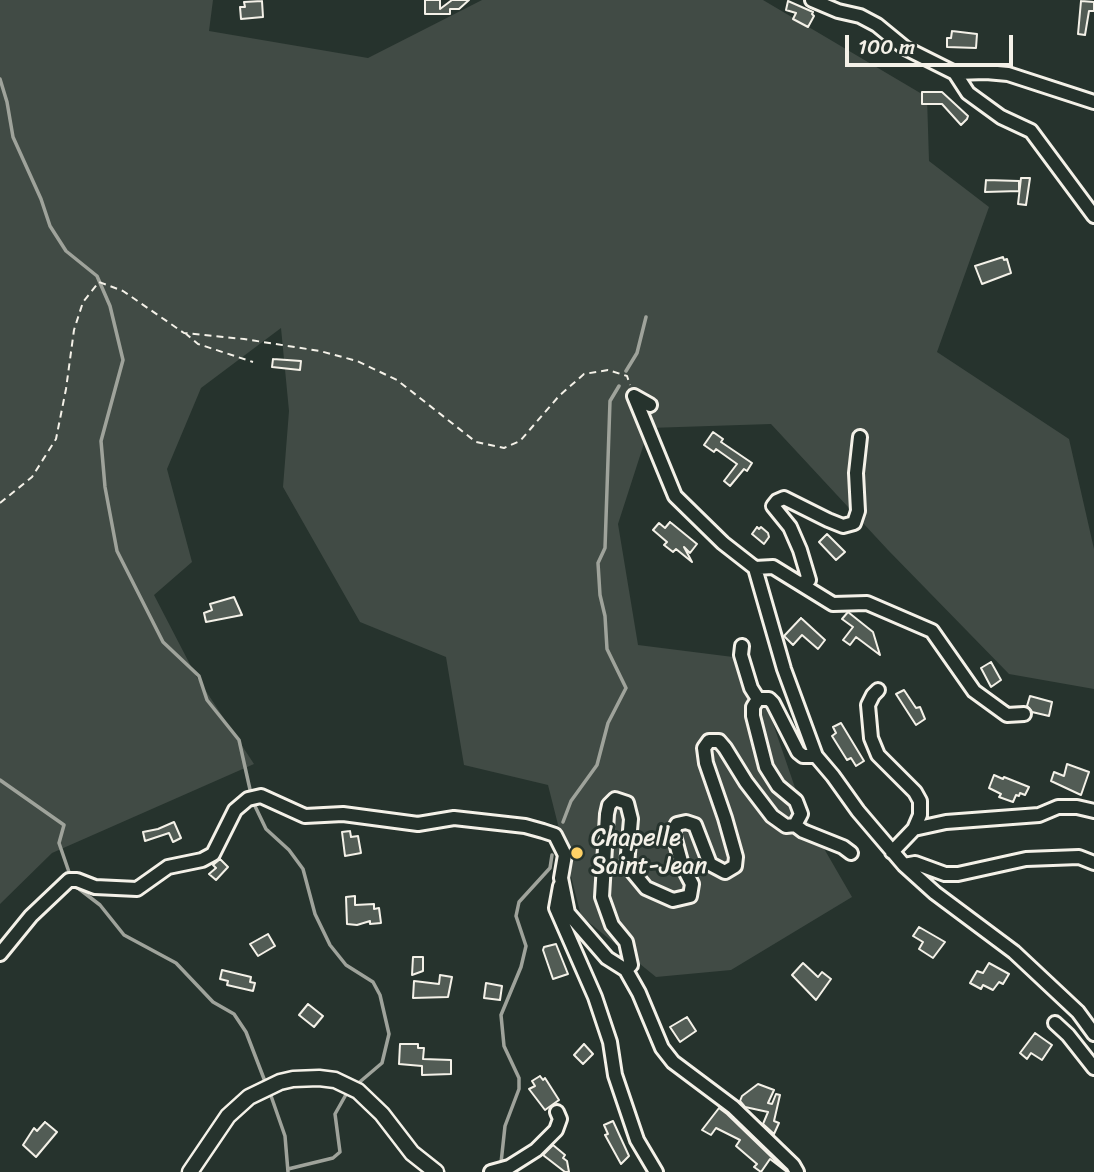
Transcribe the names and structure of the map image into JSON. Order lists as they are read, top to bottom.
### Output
{
  "places": ["Chapelle Saint-Jean"],
  "scale_bar": "100 m"
}
